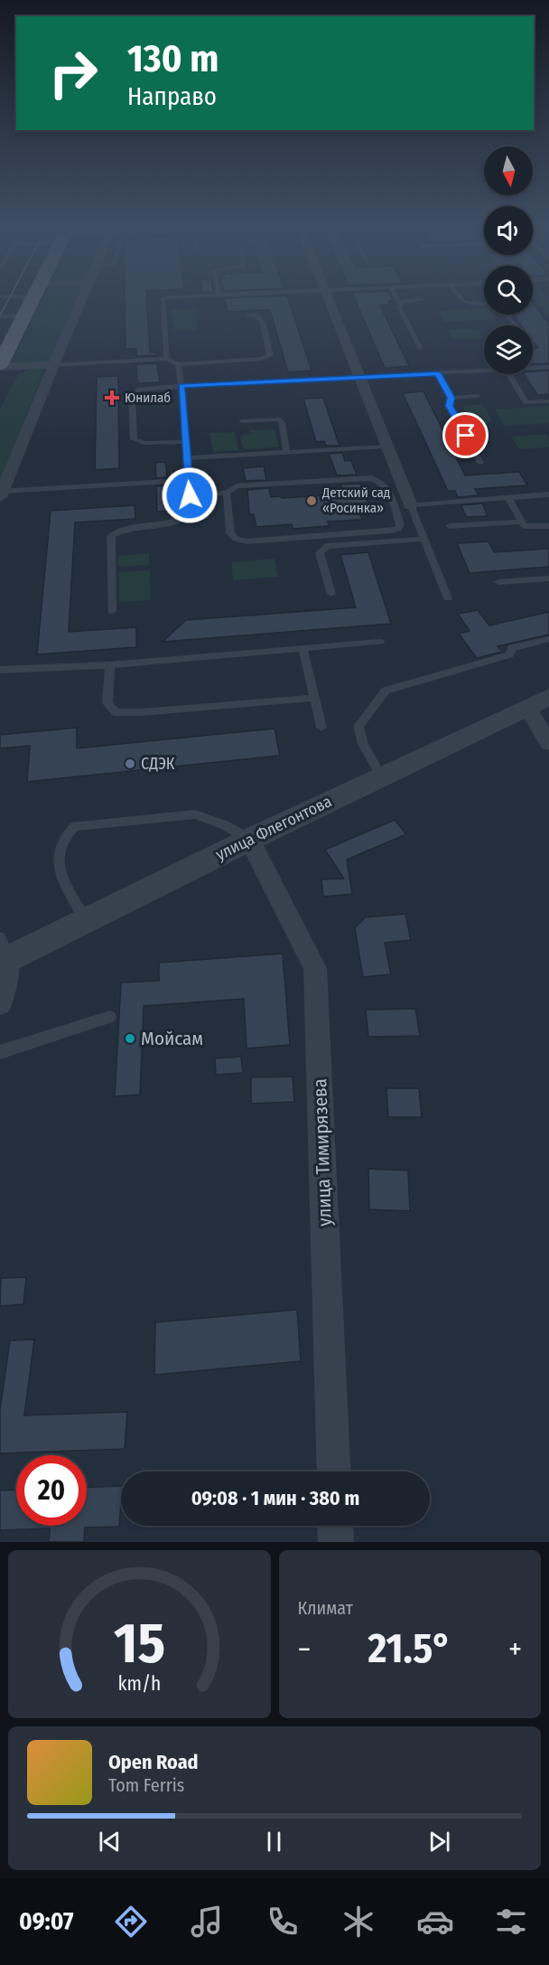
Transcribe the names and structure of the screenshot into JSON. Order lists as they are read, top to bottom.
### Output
{
  "streets": {
    "street": ["улица Флегонтова", "улица Тимирязева"]
  },
  "crossings": [
    ["улица Флегонтова", "улица Тимирязева"]
  ],
  "places": {
    "health": ["Юнилаб"],
    "other": ["Детский сад «Росинка»", "СДЭК", "Мойсам"]
  },
  "north": "bottom",
  "page": {
    "turn": ["130 m", "Направо"],
    "limit": "20",
    "trip": "09:08 · 1 мин · 380 m",
    "tile": "Климат",
    "heat": ["−", "21.5°", "+"],
    "song": ["Open Road", "Tom Ferris"],
    "tabs": "09:07",
    "gauge": ["15", "km/h"]
  }
}
